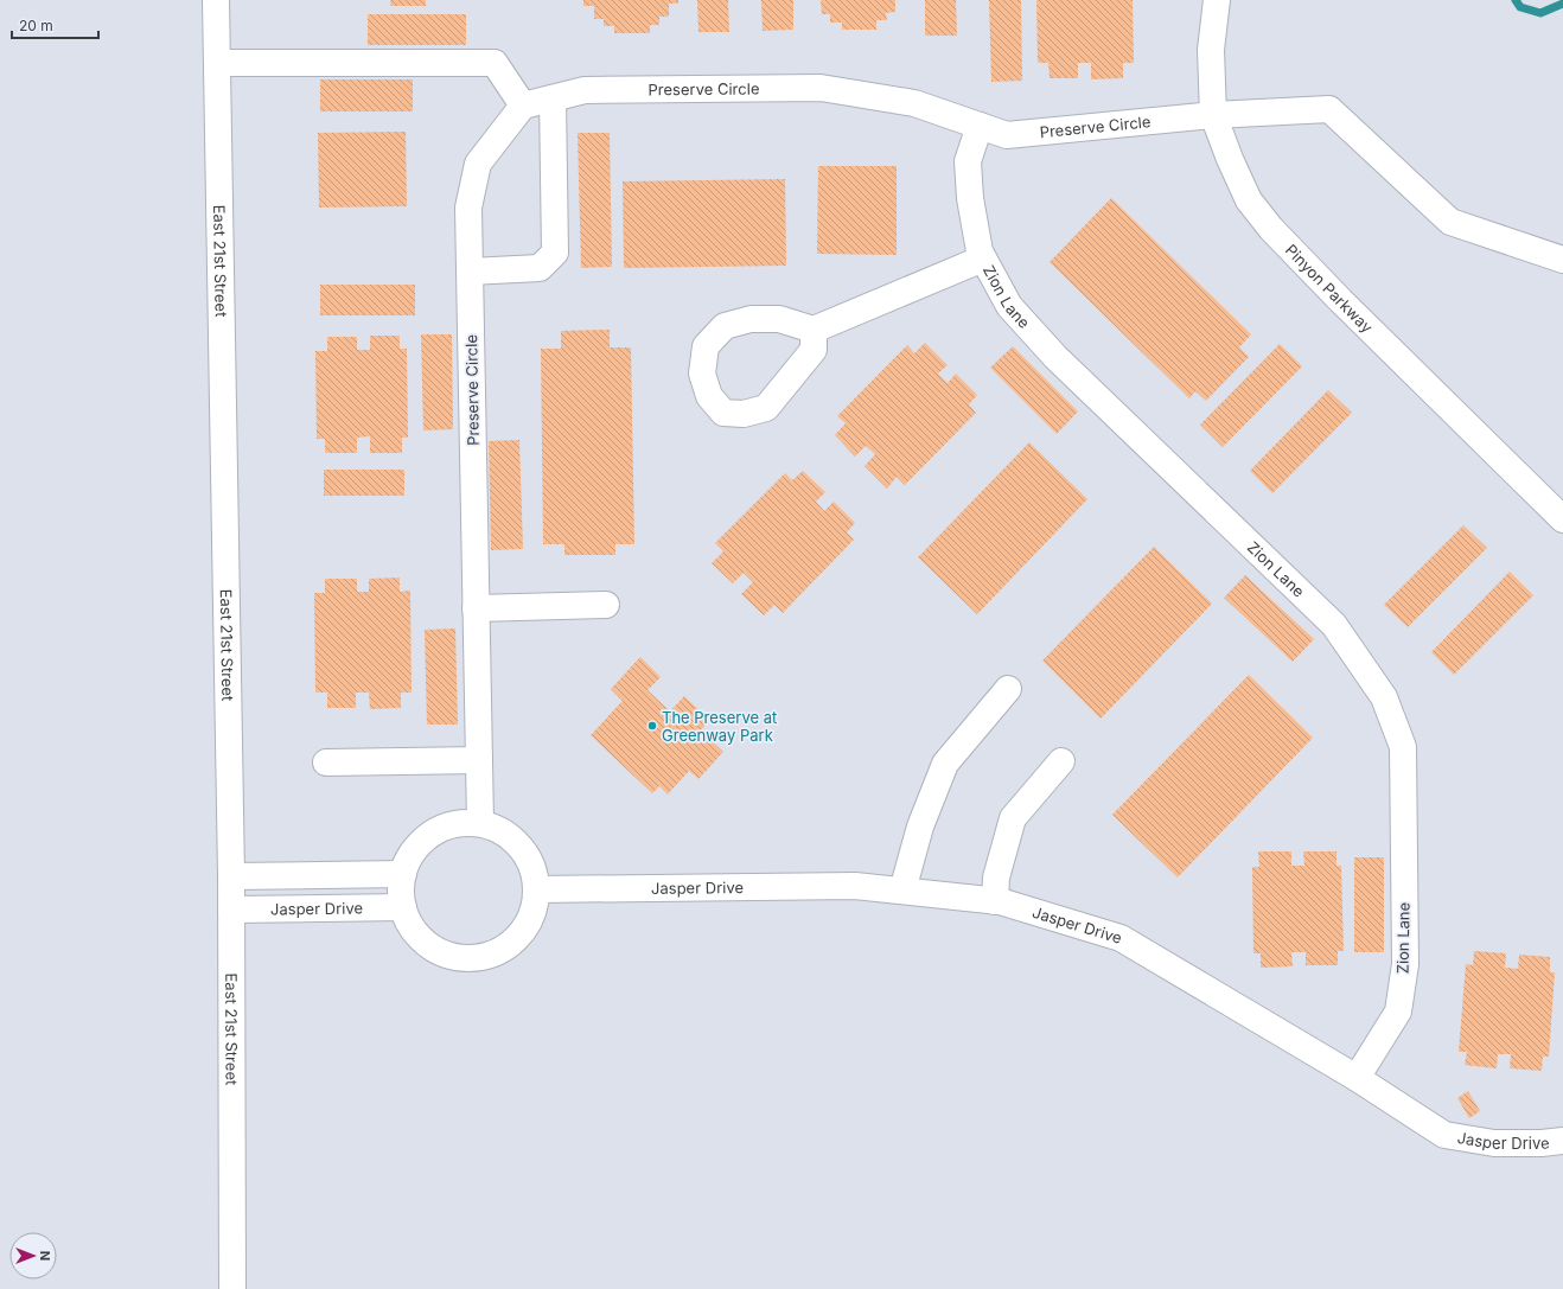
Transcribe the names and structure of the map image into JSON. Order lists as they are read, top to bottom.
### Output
{
  "streets": {
    "street": [
      "Preserve Circle",
      "East 21st Street",
      "Pinyon Parkway",
      "Zion Lane",
      "Jasper Drive"
    ]
  },
  "crossings": [
    ["Preserve Circle", "Pinyon Parkway"],
    ["Preserve Circle", "Zion Lane"],
    ["Preserve Circle", "Jasper Drive"],
    ["East 21st Street", "Jasper Drive"],
    ["Zion Lane", "Jasper Drive"]
  ],
  "places": ["The Preserve at Greenway Park"],
  "scale_bar": "20 m",
  "north": "right"
}
